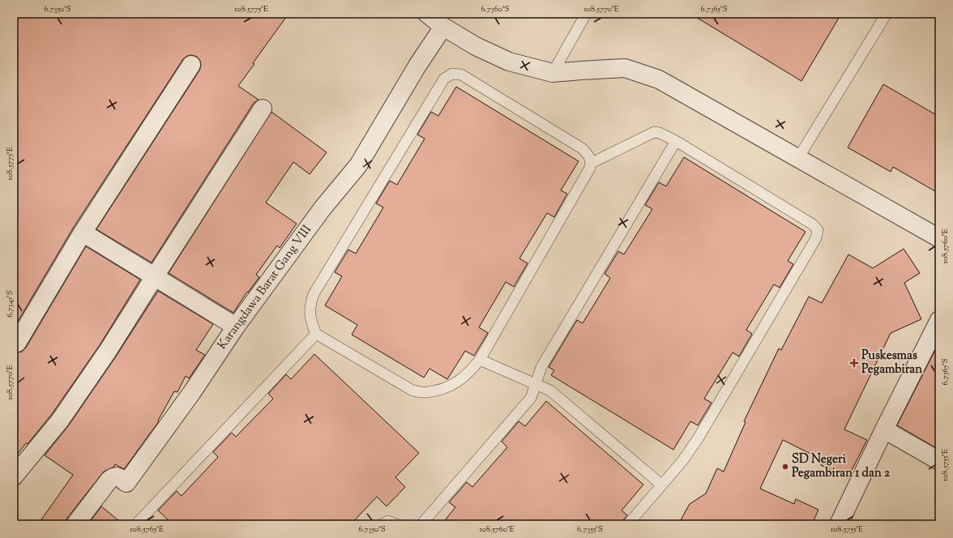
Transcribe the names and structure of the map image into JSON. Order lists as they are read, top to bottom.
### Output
{
  "streets": {
    "street": ["Karangdawa Barat Gang VIII"]
  },
  "places": {
    "health": ["Puskesmas Pegambiran"],
    "other": ["SD Negeri Pegambiran 1 dan 2"]
  },
  "coordinates": [
    "6.7350°S",
    "108.5775°E",
    "6.7360°S",
    "108.5770°E",
    "6.7365°S",
    "108.5760°E",
    "6.7345°S",
    "108.5755°E",
    "108.5765°E",
    "6.7355°S"
  ]
}
